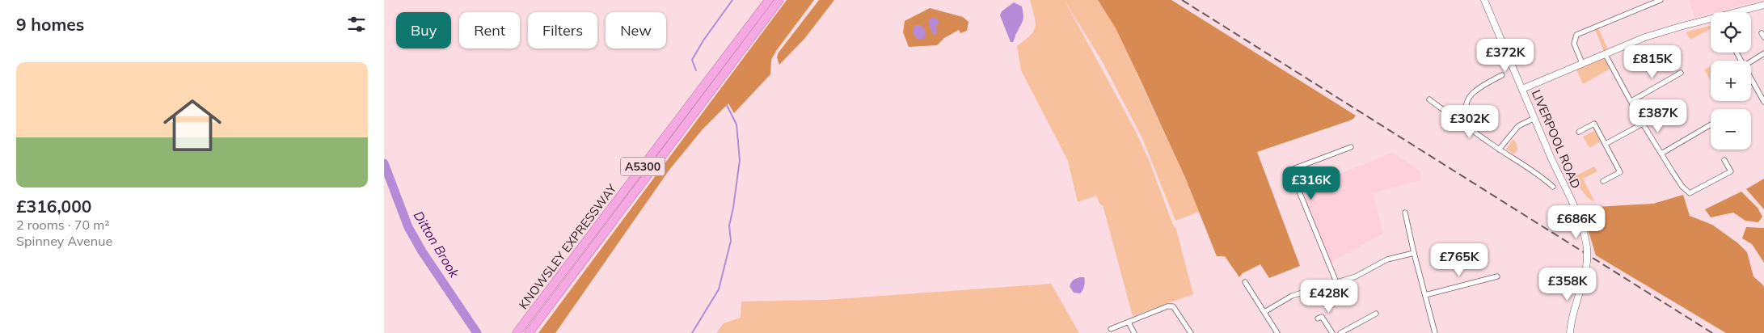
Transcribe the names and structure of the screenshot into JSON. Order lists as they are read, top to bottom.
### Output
{
  "streets": {
    "highway": ["A5300", "KNOWSLEY EXPRESSWAY"],
    "main road": ["LIVERPOOL ROAD"]
  },
  "water": ["Ditton Brook"],
  "page": {
    "heading": "9 homes",
    "map_buttons": ["+", "−"],
    "chip": [
      "Buy",
      "Rent",
      "Filters",
      "New"
    ],
    "price": [
      "£372K",
      "£815K",
      "£387K",
      "£302K",
      "£316K",
      "£686K",
      "£765K",
      "£358K",
      "£428K"
    ],
    "list": [
      {
        "name": "£316,000",
        "note": "2 rooms · 70 m² · Spinney Avenue"
      }
    ]
  }
}
